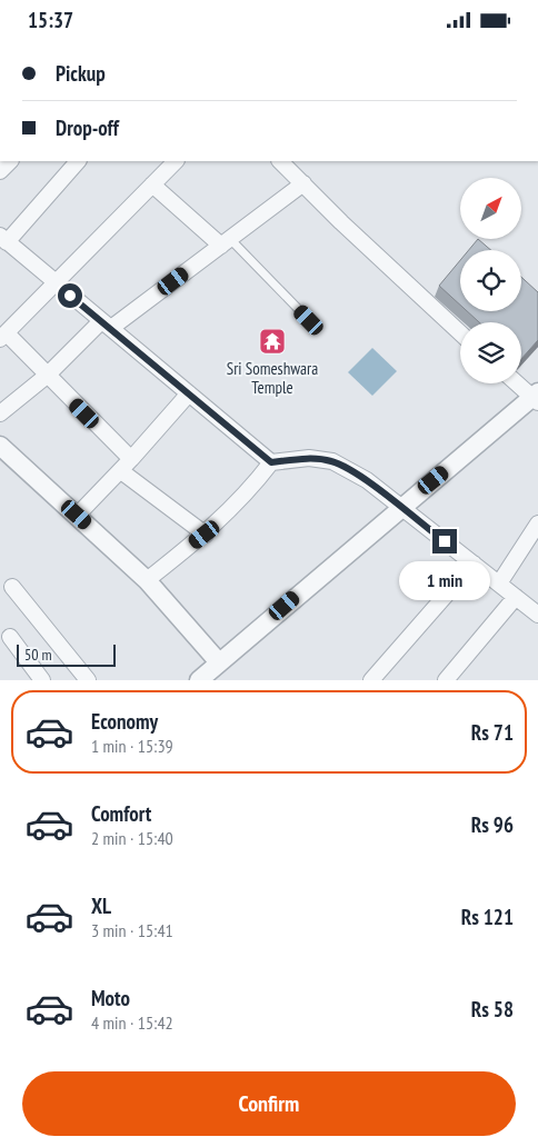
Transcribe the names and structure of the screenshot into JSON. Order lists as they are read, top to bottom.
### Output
{
  "places": {
    "temple": ["Sri Someshwara Temple"]
  },
  "scale_bar": "50 m",
  "north": "top right",
  "page": {
    "status": "15:37",
    "banner": ["Pickup", "Drop-off"],
    "bubble": "1 min",
    "scale": "50 m",
    "list": [
      {
        "name": "Economy",
        "note": "1 min · 15:39",
        "value": "Rs 71"
      },
      {
        "name": "Comfort",
        "note": "2 min · 15:40",
        "value": "Rs 96"
      },
      {
        "name": "XL",
        "note": "3 min · 15:41",
        "value": "Rs 121"
      },
      {
        "name": "Moto",
        "note": "4 min · 15:42",
        "value": "Rs 58"
      }
    ],
    "buttons": "Confirm"
  }
}
